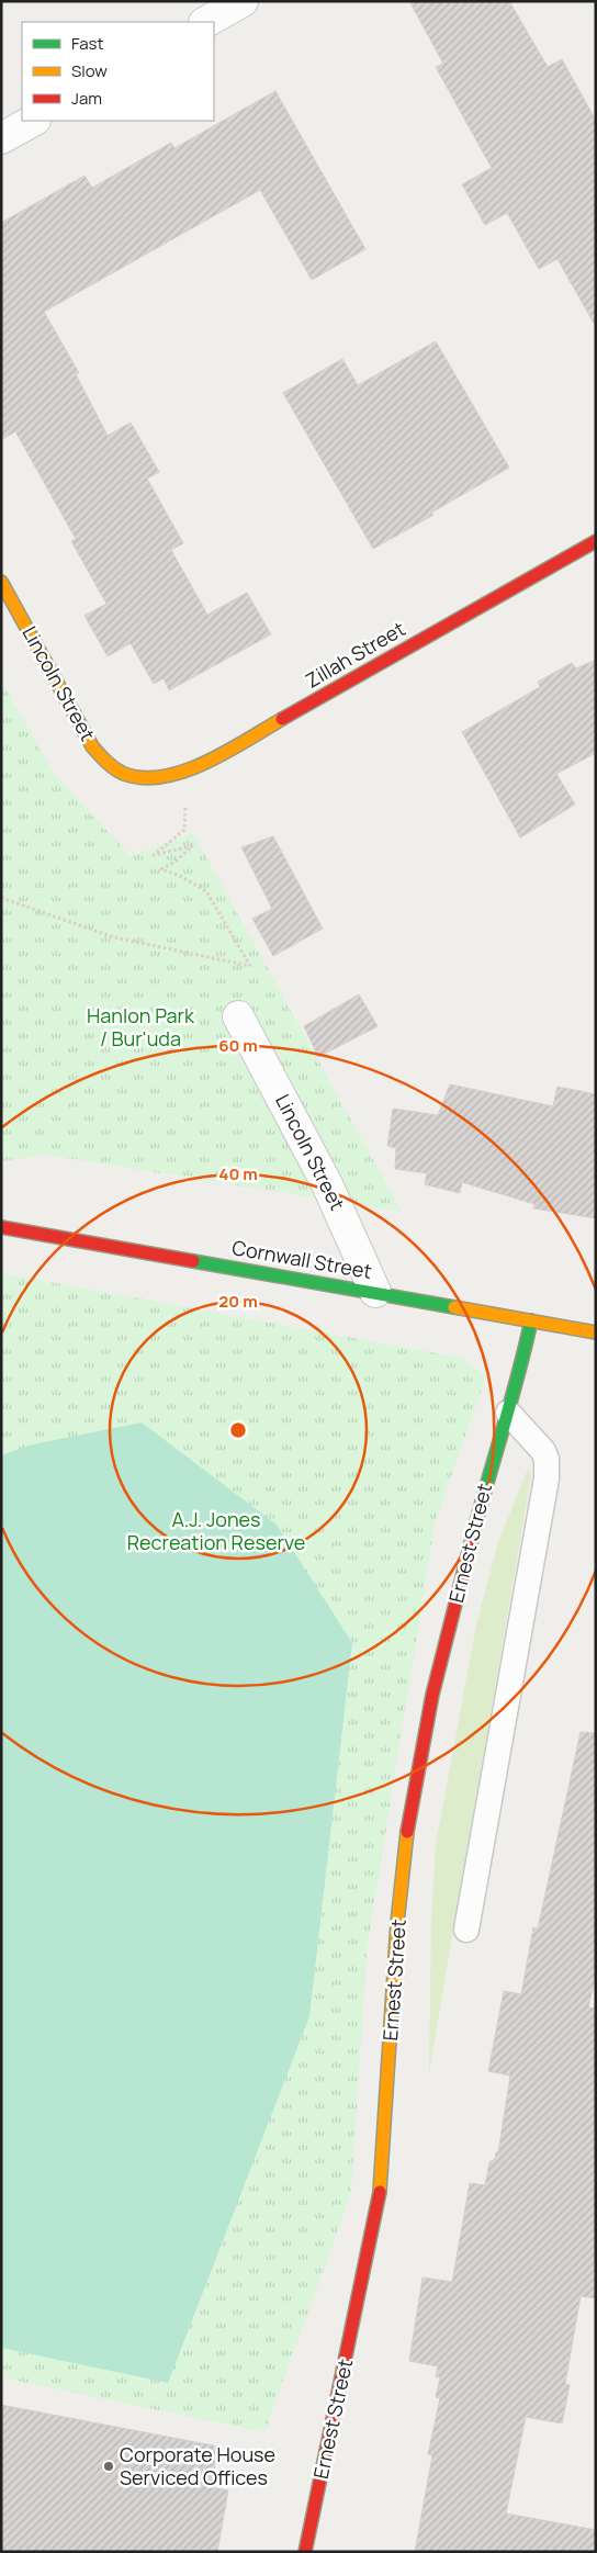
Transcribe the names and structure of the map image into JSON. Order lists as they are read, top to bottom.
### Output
{
  "streets": {
    "street": [
      "Zillah Street",
      "Lincoln Street",
      "Cornwall Street",
      "Ernest Street"
    ]
  },
  "crossings": [
    ["Zillah Street", "Lincoln Street"],
    ["Lincoln Street", "Cornwall Street"],
    ["Cornwall Street", "Ernest Street"]
  ],
  "parks": ["Hanlon Park / Bur'uda", "A.J. Jones Recreation Reserve"],
  "places": ["Corporate House Serviced Offices"],
  "legend": ["Fast", "Slow", "Jam"],
  "rings": ["60 m", "40 m", "20 m"]
}
